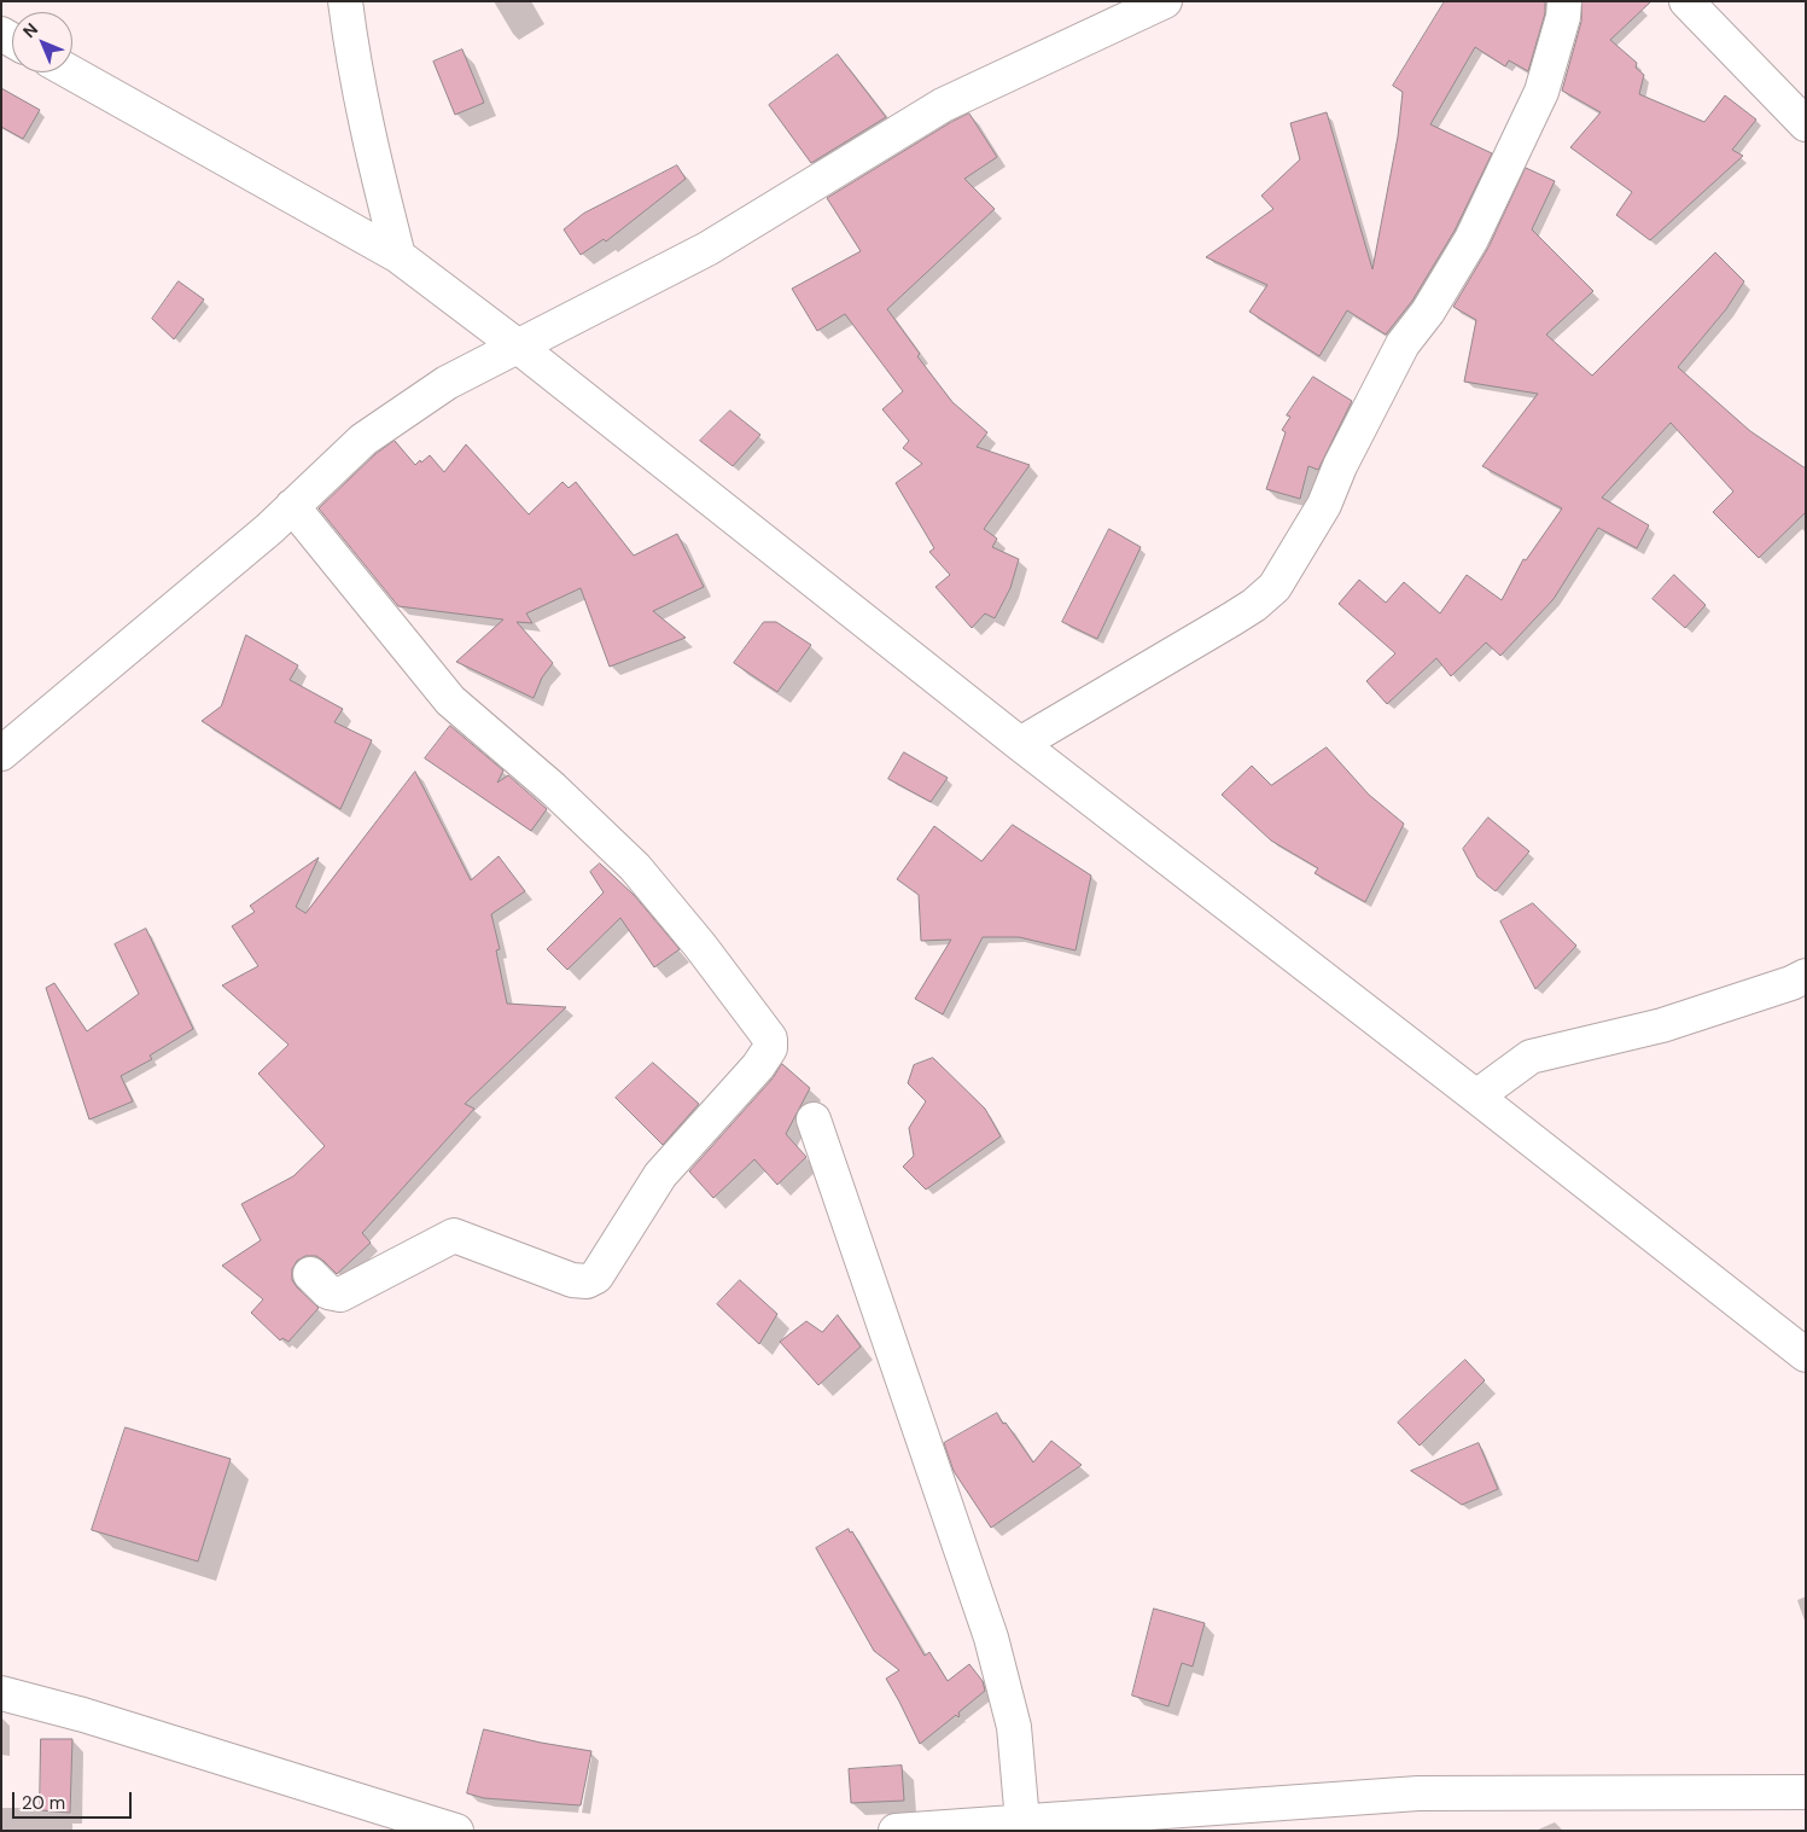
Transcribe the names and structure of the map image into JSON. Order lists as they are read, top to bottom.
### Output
{
  "scale_bar": "20 m",
  "north": "top left"
}
